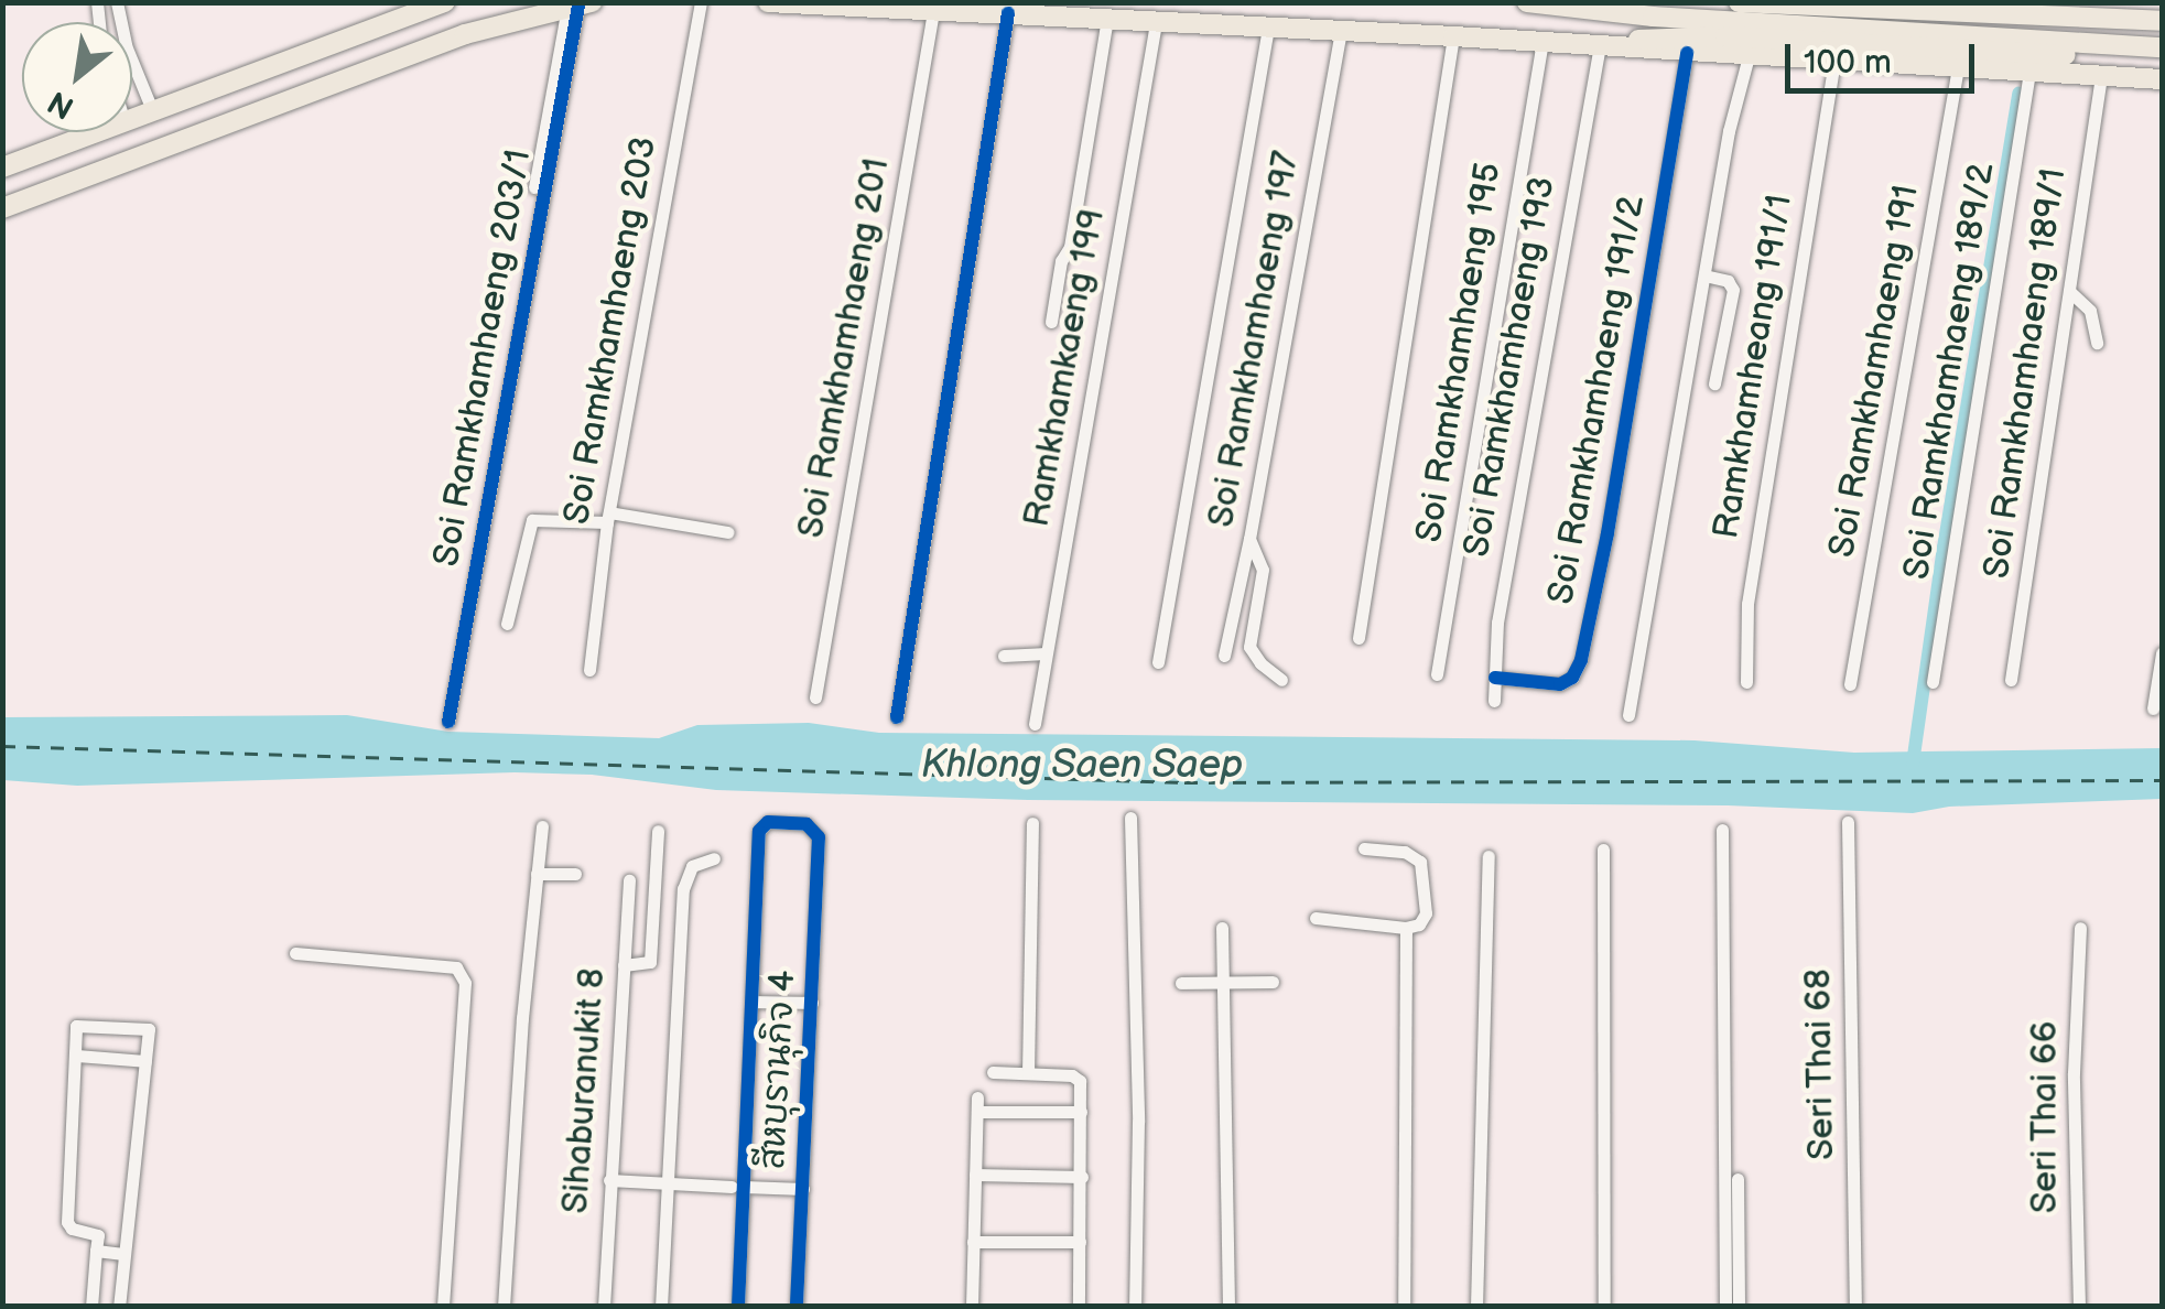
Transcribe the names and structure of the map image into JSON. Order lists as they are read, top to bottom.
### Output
{
  "streets": {
    "street": [
      "Soi Ramkhamhaeng 203",
      "Soi Ramkhamhaeng 197",
      "Soi Ramkhamhaeng 201",
      "Soi Ramkhamhaeng 195",
      "Soi Ramkhamhaeng 203/1",
      "Soi Ramkhamhaeng 193",
      "Ramkhamheang 191/1",
      "Ramkhamkaeng 199",
      "Soi Ramkhamhaeng 191",
      "Soi Ramkhamhaeng 189/2",
      "Soi Ramkhamhaeng 189/1",
      "Soi Ramkhamhaeng 191/2",
      "Seri Thai 68",
      "สีหบุรานุกิจ 4",
      "Sihaburanukit 8",
      "Seri Thai 66"
    ]
  },
  "crossings": [
    ["Soi Ramkhamhaeng 193", "Soi Ramkhamhaeng 191/2"]
  ],
  "water": ["Khlong Saen Saep"],
  "scale_bar": "100 m",
  "north": "bottom left"
}
